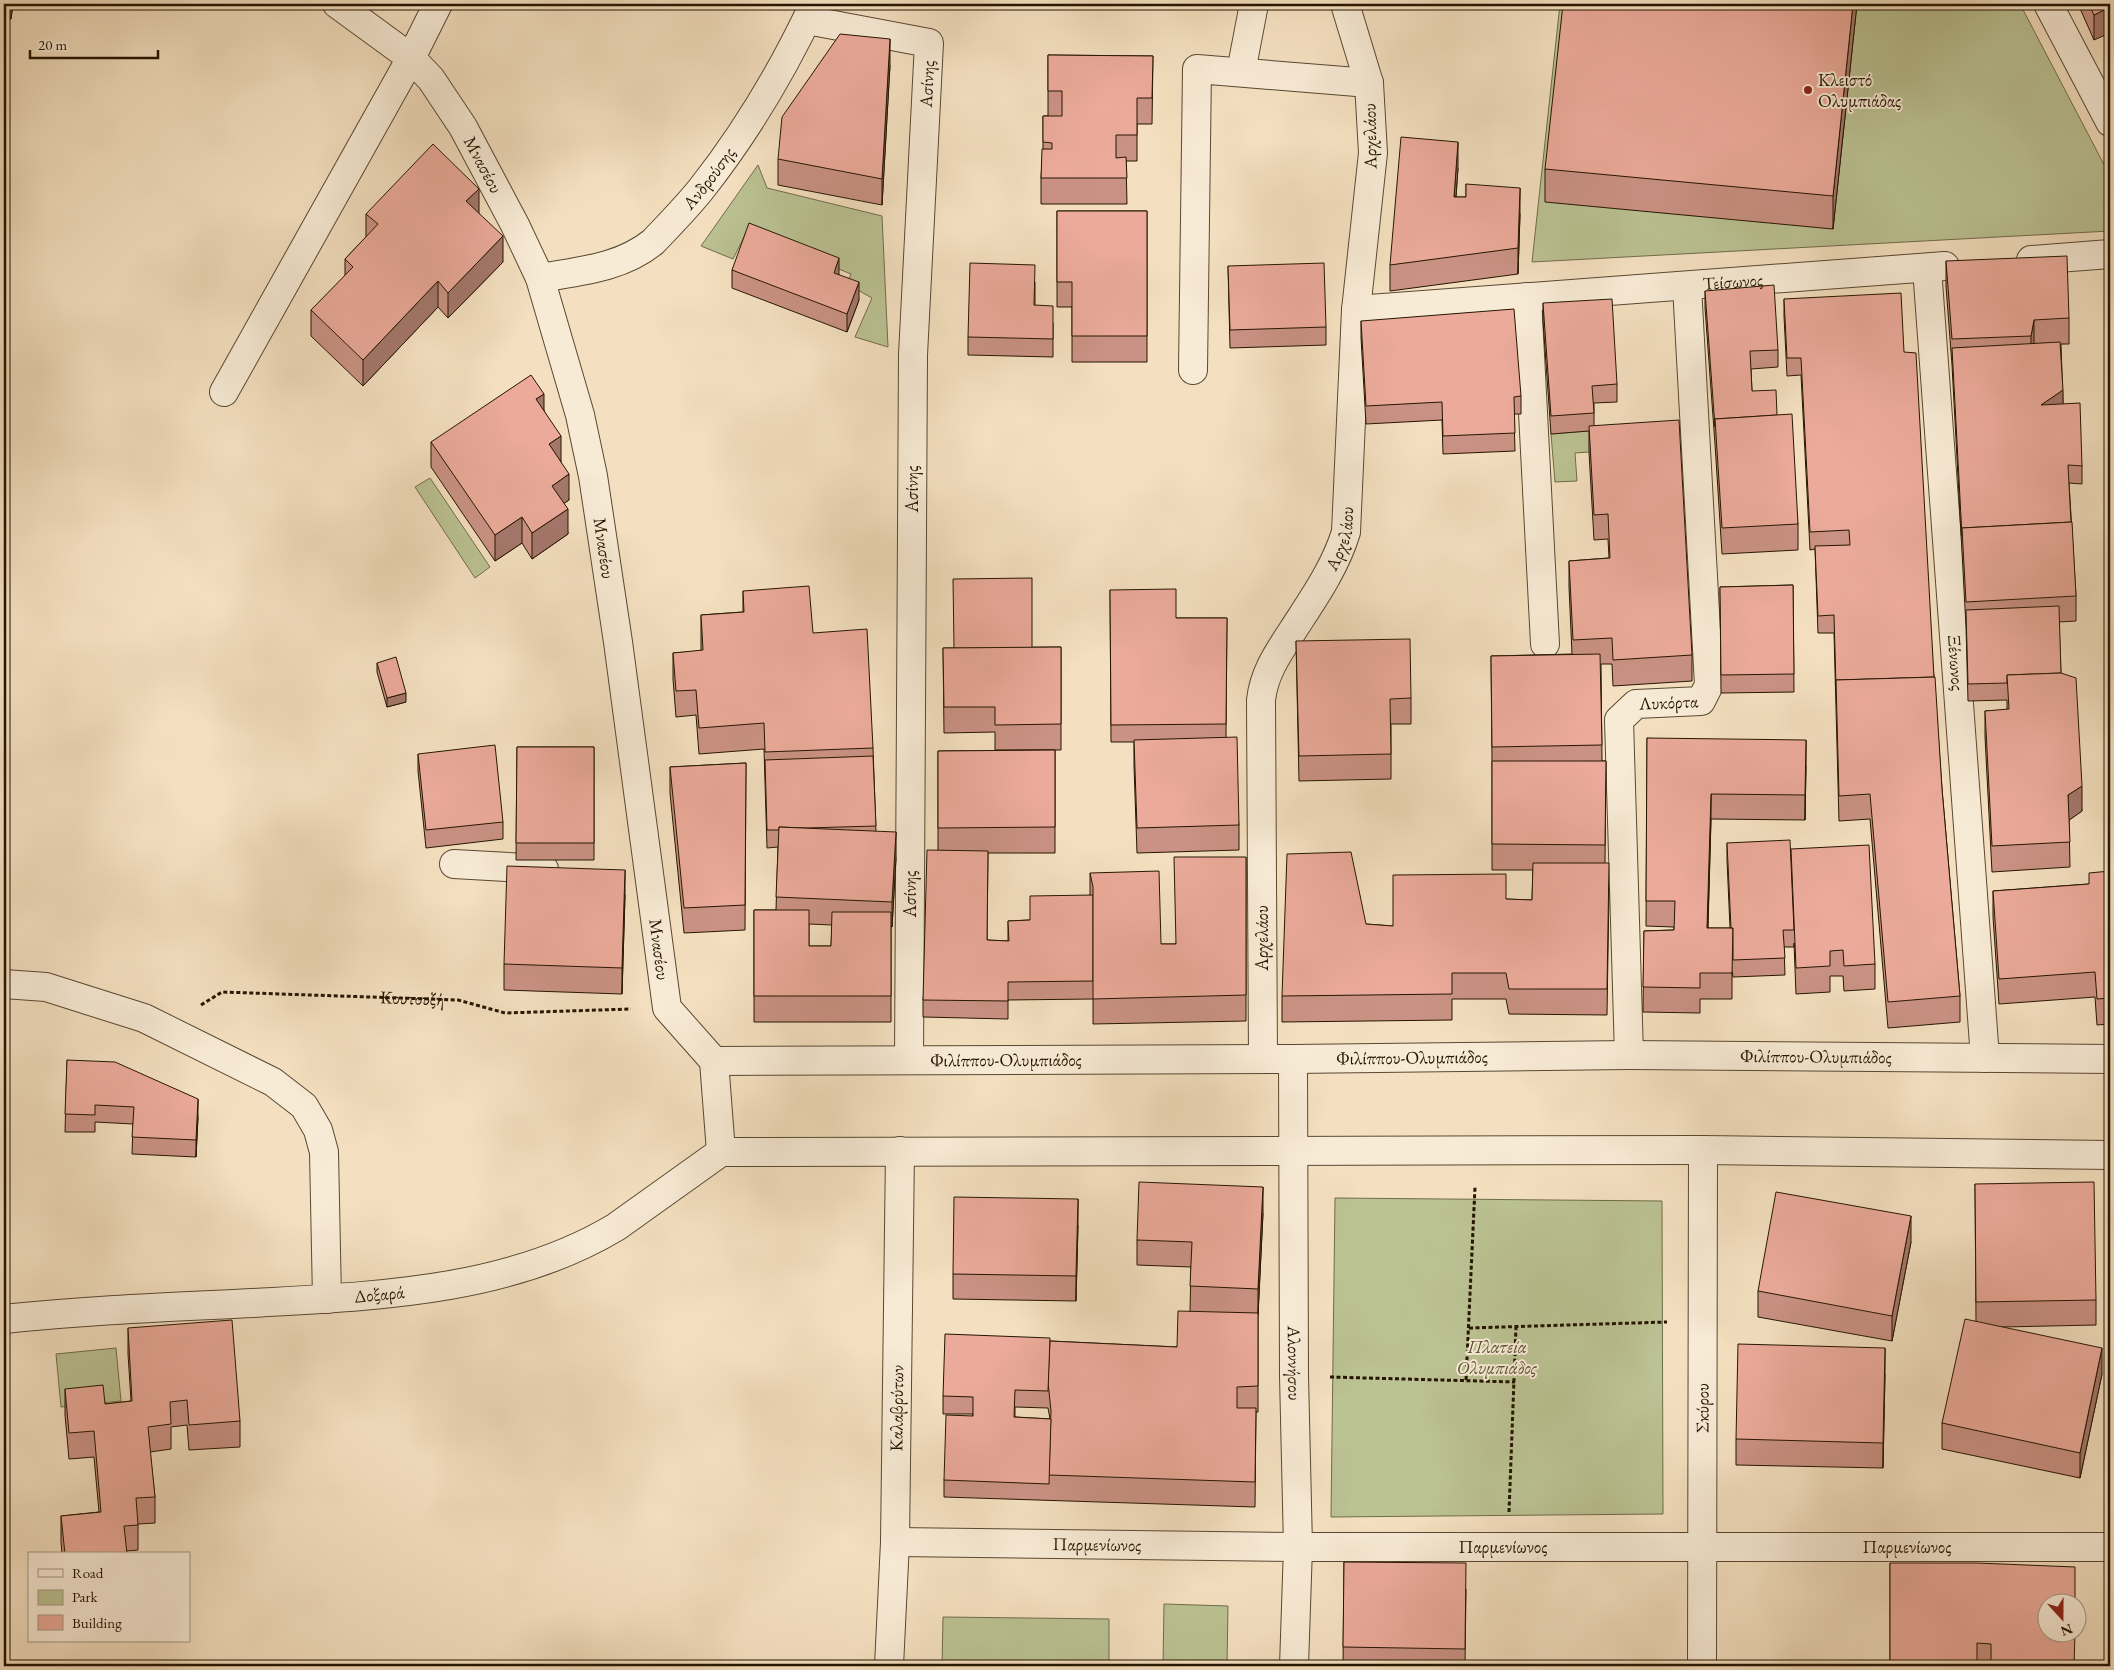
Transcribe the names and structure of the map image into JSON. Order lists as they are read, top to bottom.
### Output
{
  "streets": {
    "street": [
      "Ασίνης",
      "Αρχελάου",
      "Μνασέου",
      "Ανδρούσης",
      "Τείσωνος",
      "Ξένωνος",
      "Λυκόρτα",
      "Φιλίππου-Ολυμπιάδος",
      "Δοξαρά",
      "Αλοννήσου",
      "Σκύρου",
      "Καλαβρύτων",
      "Παρμενίωνος"
    ],
    "path": ["Κουτουζή"]
  },
  "crossings": [
    ["Ασίνης", "Ανδρούσης"],
    ["Ασίνης", "Φιλίππου-Ολυμπιάδος"],
    ["Αρχελάου", "Τείσωνος"],
    ["Αρχελάου", "Φιλίππου-Ολυμπιάδος"],
    ["Μνασέου", "Ανδρούσης"],
    ["Μνασέου", "Κουτουζή"],
    ["Τείσωνος", "Ξένωνος"],
    ["Τείσωνος", "Λυκόρτα"],
    ["Ξένωνος", "Φιλίππου-Ολυμπιάδος"],
    ["Λυκόρτα", "Φιλίππου-Ολυμπιάδος"],
    ["Φιλίππου-Ολυμπιάδος", "Αλοννήσου"],
    ["Αλοννήσου", "Παρμενίωνος"],
    ["Σκύρου", "Παρμενίωνος"],
    ["Καλαβρύτων", "Παρμενίωνος"]
  ],
  "parks": ["Πλατεία Ολυμπιάδος"],
  "places": ["Κλειστό Ολυμπιάδας"],
  "legend": ["Road", "Park", "Building"],
  "scale_bar": "20 m",
  "north": "bottom"
}
